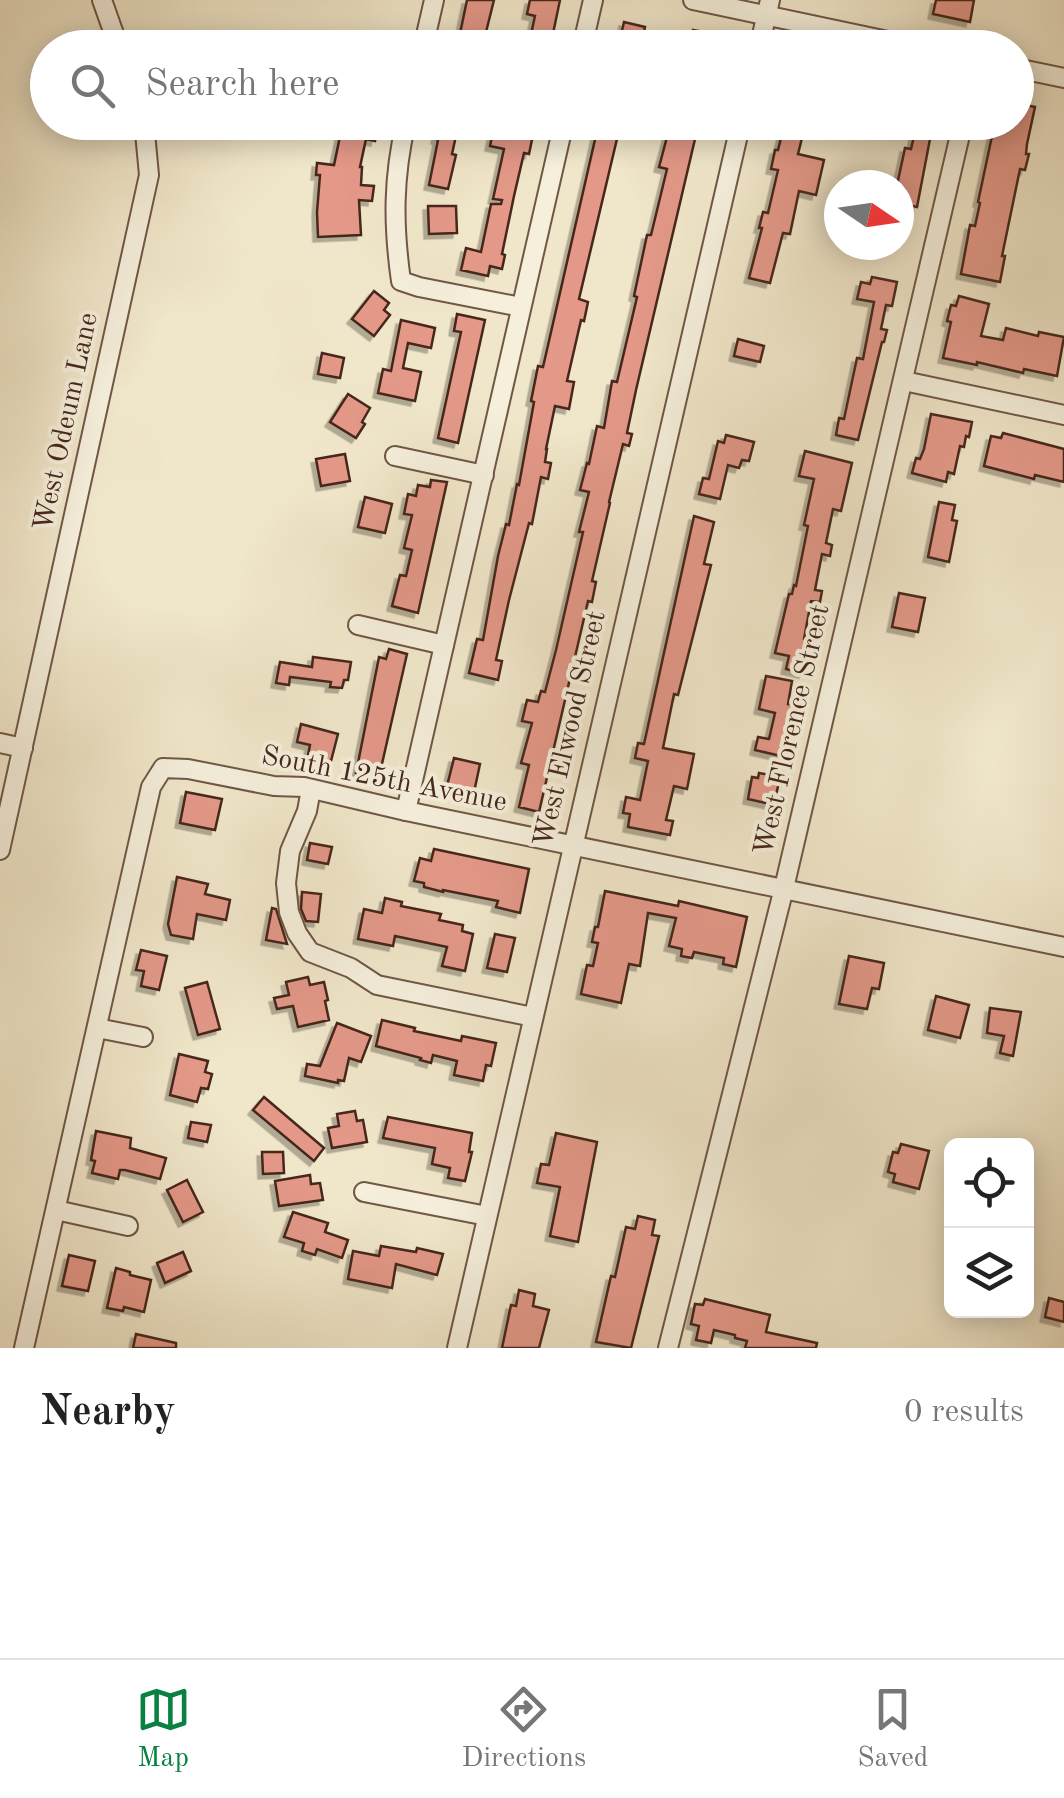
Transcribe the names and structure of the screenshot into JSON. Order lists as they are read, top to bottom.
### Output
{
  "streets": {
    "street": [
      "West Odeum Lane",
      "West Elwood Street",
      "West Florence Street",
      "South 125th Avenue"
    ]
  },
  "crossings": [
    ["West Elwood Street", "South 125th Avenue"],
    ["West Florence Street", "South 125th Avenue"]
  ],
  "north": "right",
  "page": {
    "search": "Search here",
    "heading": ["Nearby", "0 results"],
    "nav": ["Map", "Directions", "Saved"]
  }
}
